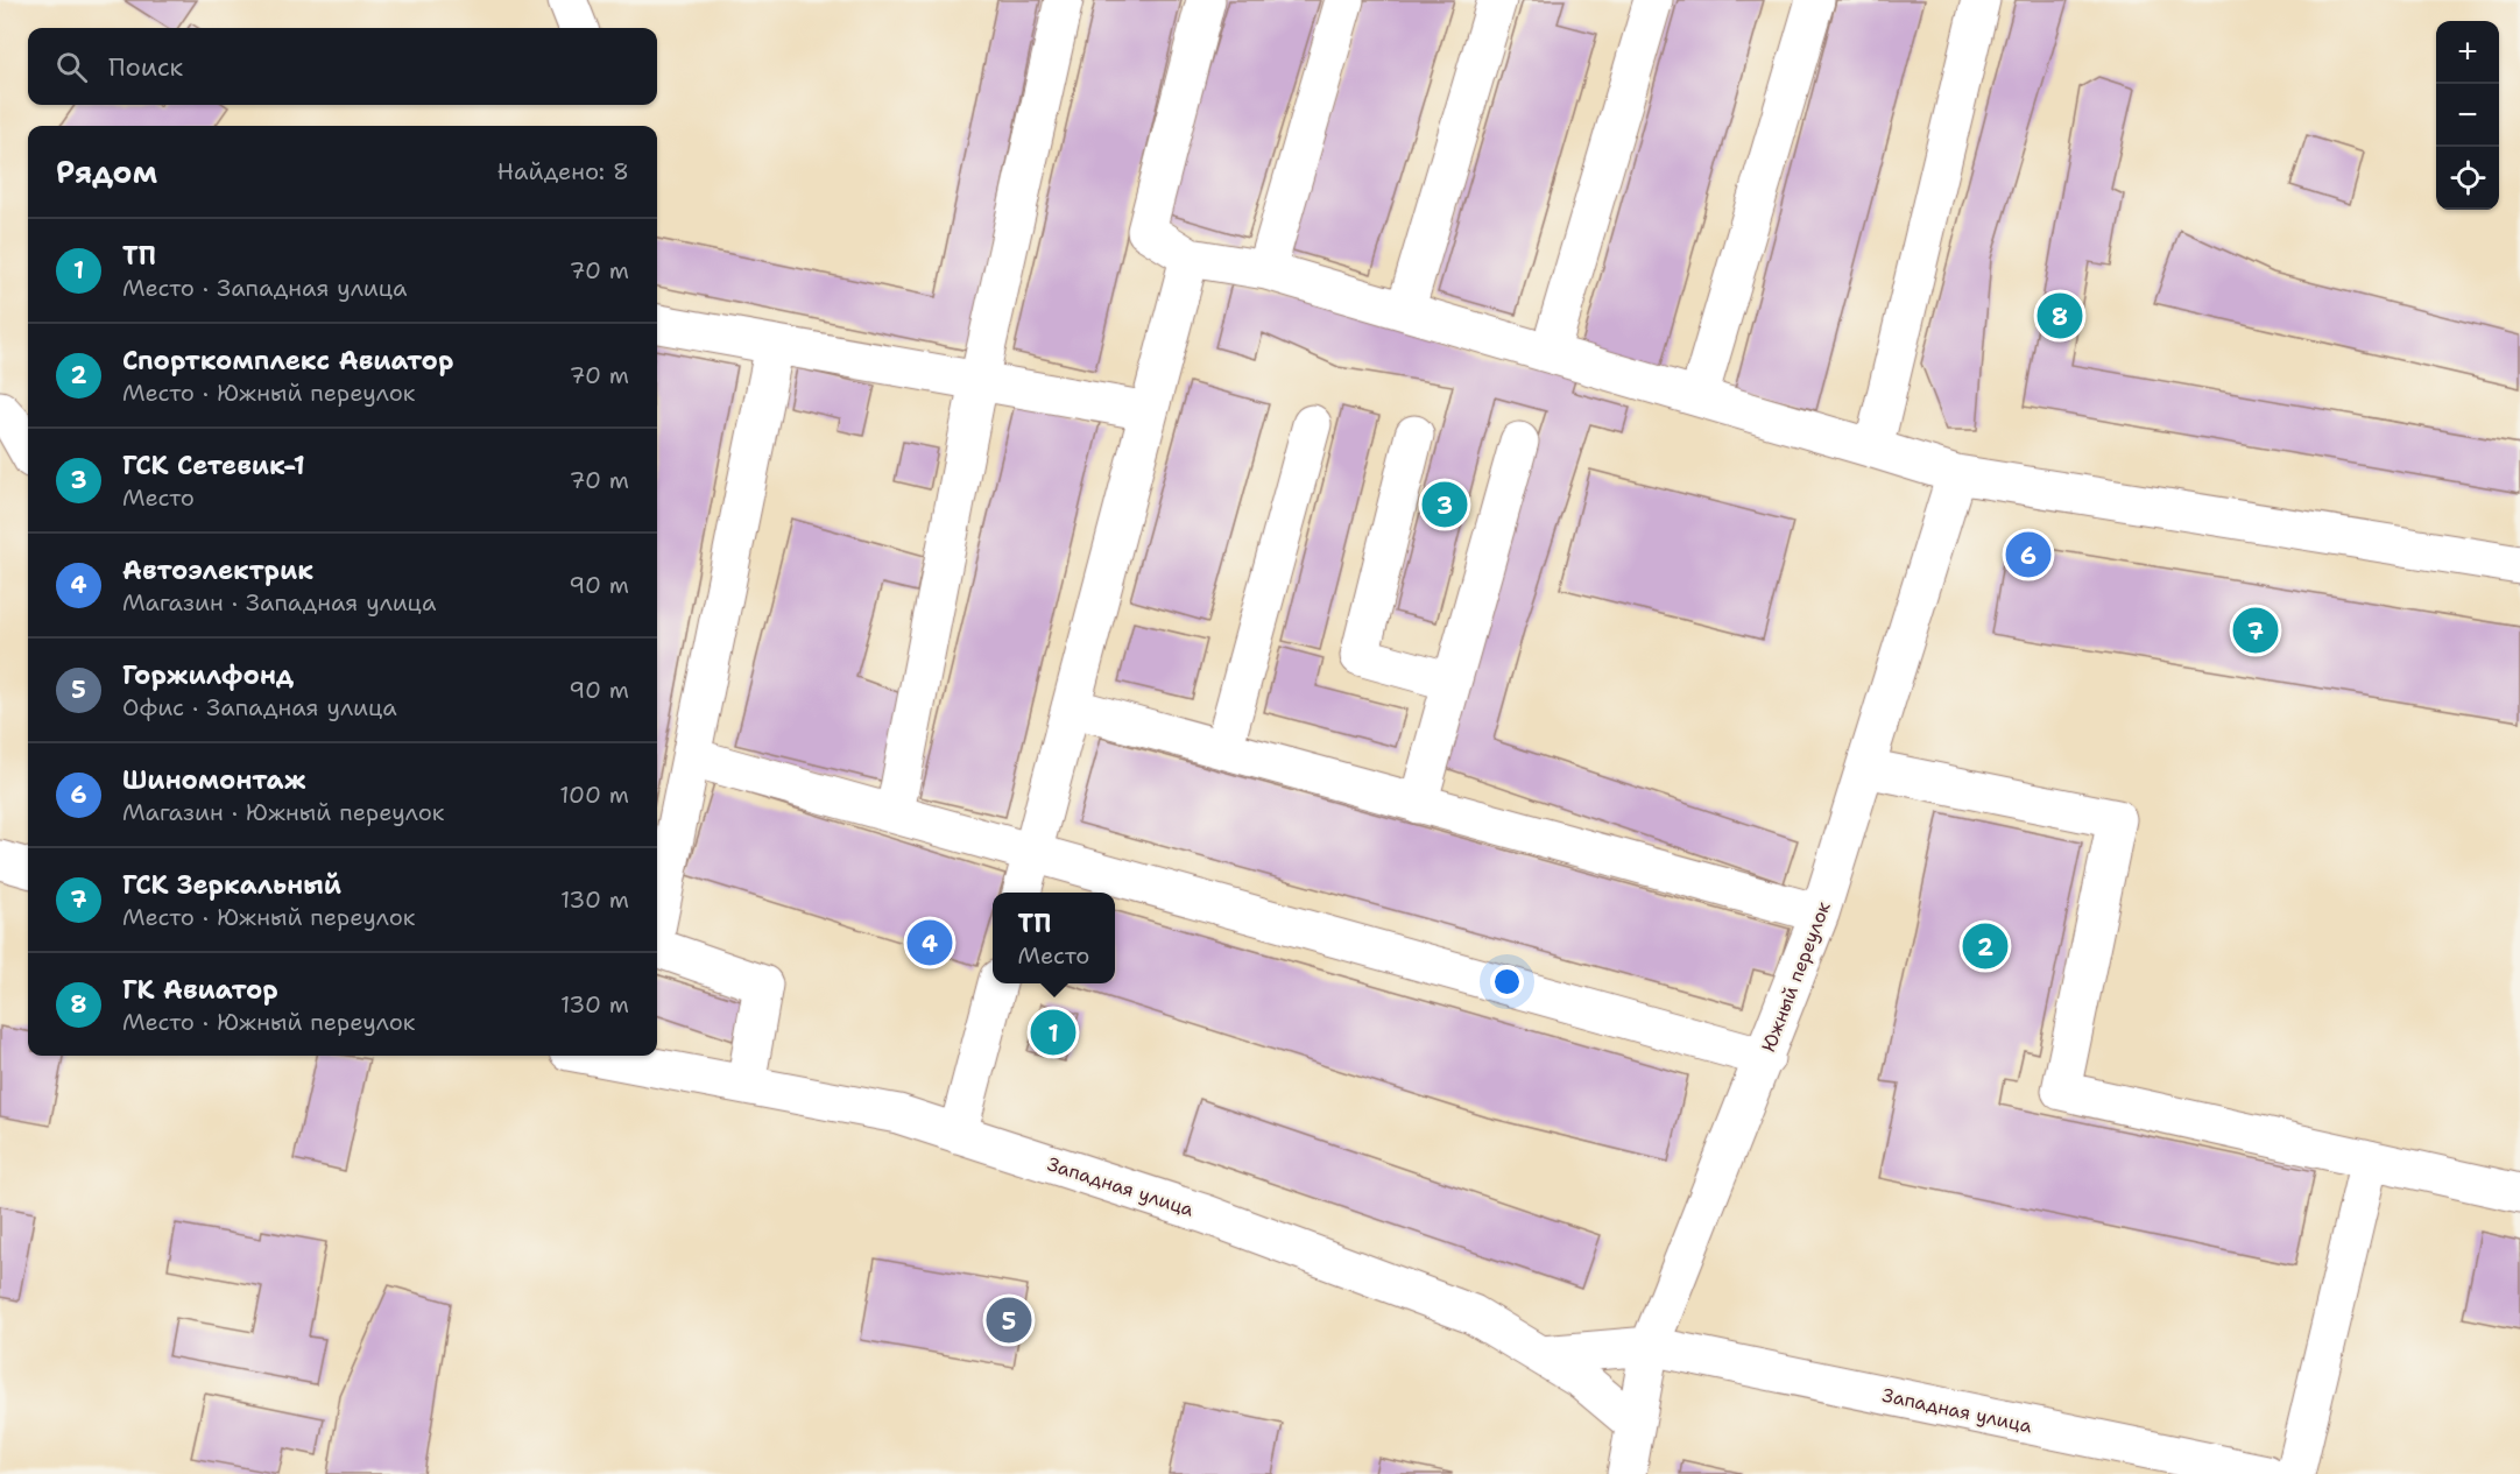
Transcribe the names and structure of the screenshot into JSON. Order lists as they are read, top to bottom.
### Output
{
  "streets": {
    "street": ["Южный переулок", "Западная улица"]
  },
  "crossings": [
    ["Южный переулок", "Западная улица"]
  ],
  "page": {
    "map_buttons": ["+", "−"],
    "search": "Поиск",
    "heading": ["Рядом", "Найдено: 8"],
    "list": [
      {
        "mark": "1",
        "name": "ТП",
        "note": "Место · Западная улица",
        "value": "70 m"
      },
      {
        "mark": "2",
        "name": "Спорткомплекс Авиатор",
        "note": "Место · Южный переулок",
        "value": "70 m"
      },
      {
        "mark": "3",
        "name": "ГСК Сетевик-1",
        "note": "Место",
        "value": "70 m"
      },
      {
        "mark": "4",
        "name": "Автоэлектрик",
        "note": "Магазин · Западная улица",
        "value": "90 m"
      },
      {
        "mark": "5",
        "name": "Горжилфонд",
        "note": "Офис · Западная улица",
        "value": "90 m"
      },
      {
        "mark": "6",
        "name": "Шиномонтаж",
        "note": "Магазин · Южный переулок",
        "value": "100 m"
      },
      {
        "mark": "7",
        "name": "ГСК Зеркальный",
        "note": "Место · Южный переулок",
        "value": "130 m"
      },
      {
        "mark": "8",
        "name": "ГК Авиатор",
        "note": "Место · Южный переулок",
        "value": "130 m"
      }
    ],
    "pins": [
      "8",
      "3",
      "6",
      "7",
      "4",
      "2",
      "1",
      "5"
    ],
    "popup": ["ТП", "Место"]
  }
}
